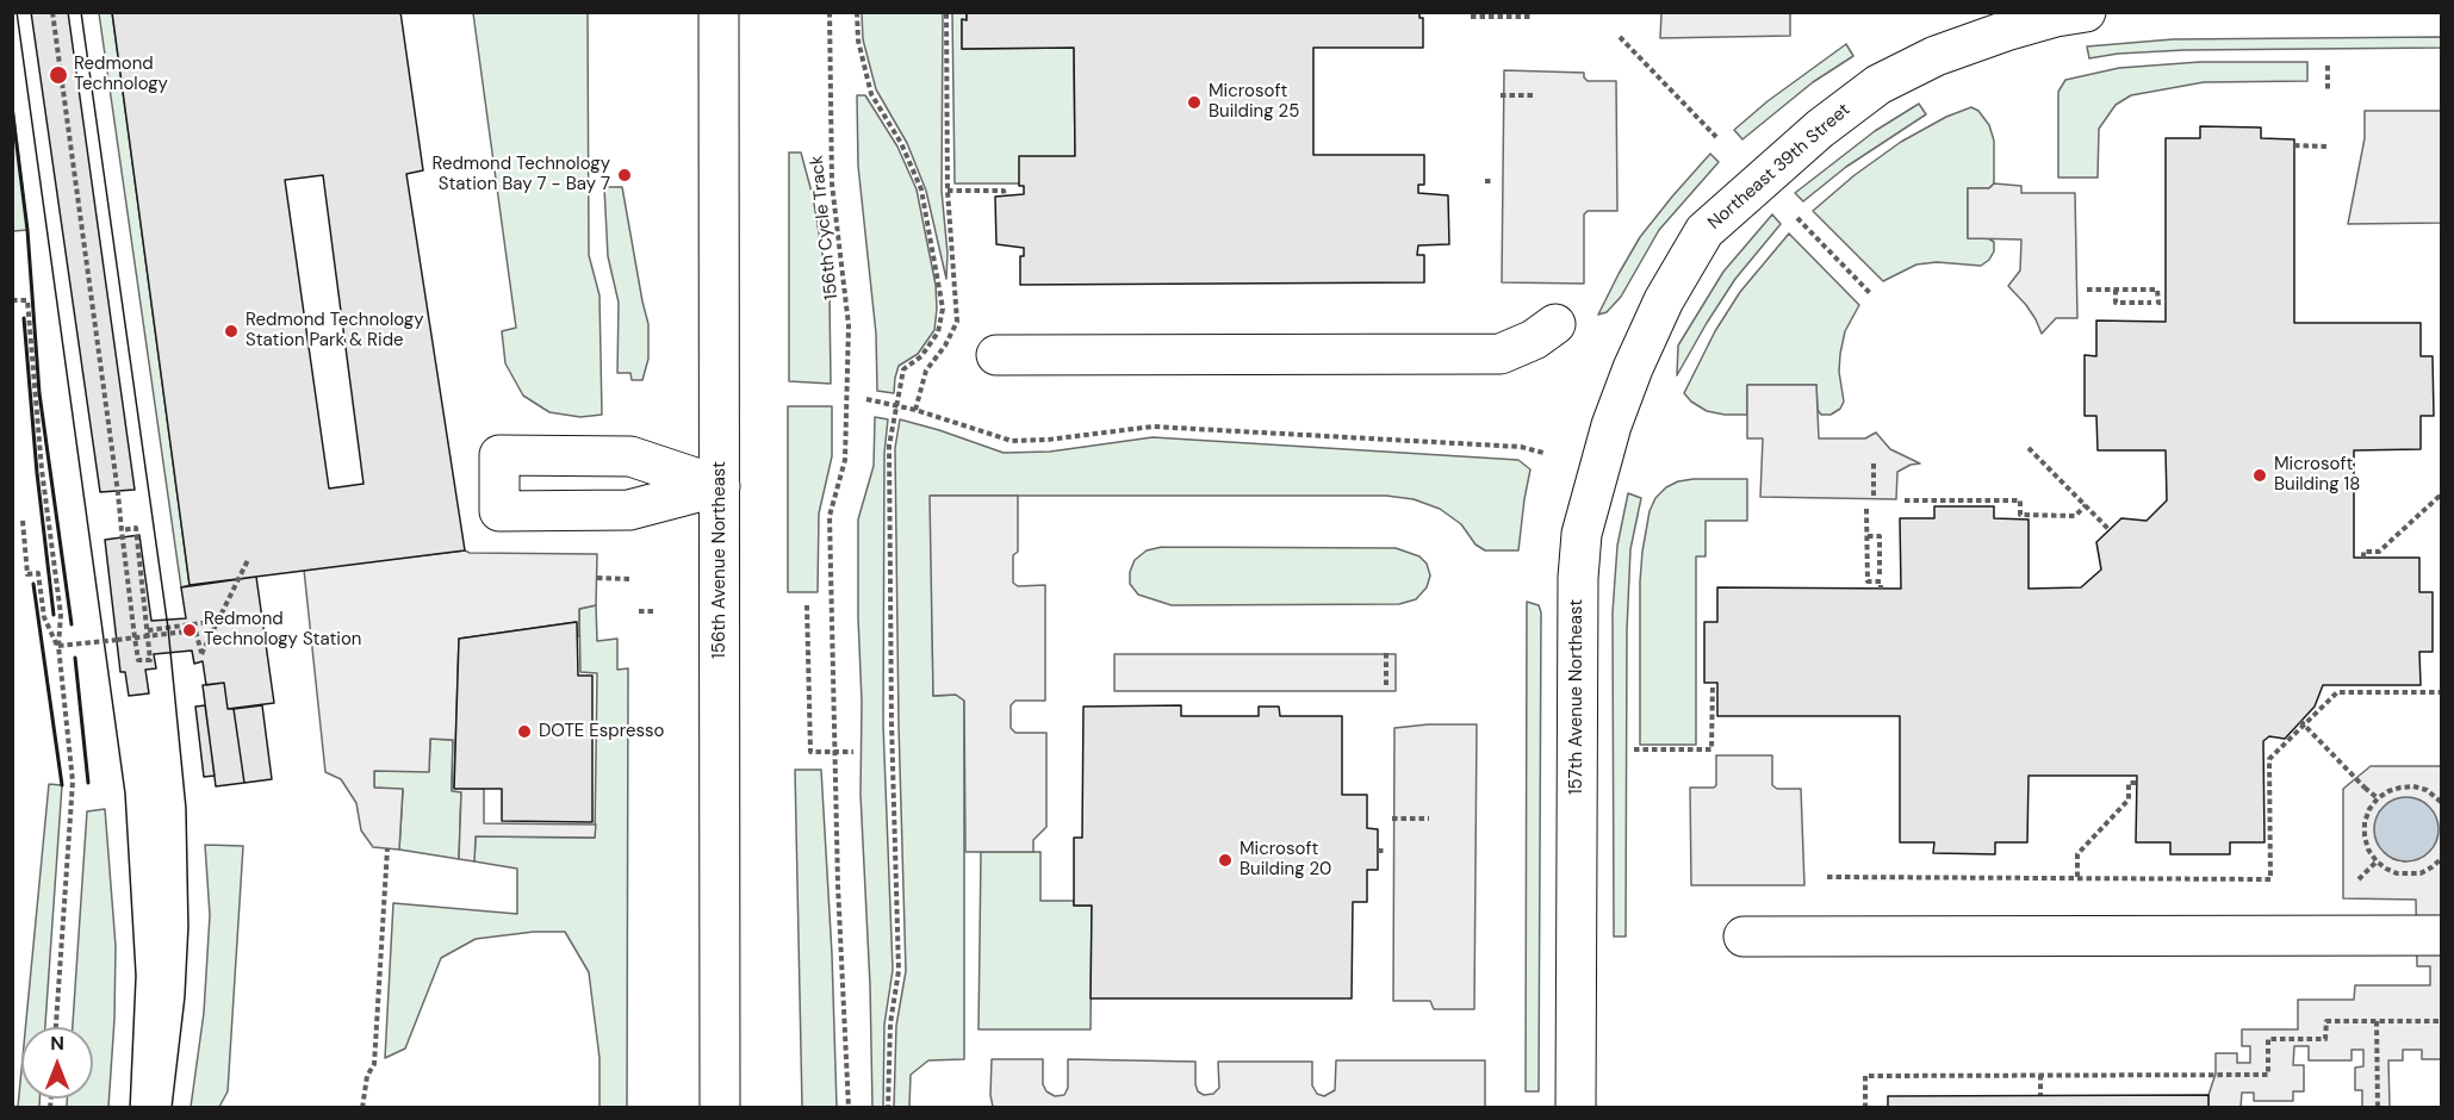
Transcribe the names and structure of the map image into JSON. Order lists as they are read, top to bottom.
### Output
{
  "streets": {
    "street": ["Northeast 39th Street", "156th Avenue Northeast", "157th Avenue Northeast"],
    "path": ["156th Cycle Track"]
  },
  "crossings": [
    ["Northeast 39th Street", "157th Avenue Northeast"]
  ],
  "places": [
    "Redmond Technology",
    "Microsoft Building 25",
    "Redmond Technology Station Bay 7 - Bay 7",
    "Redmond Technology Station Park & Ride",
    "Microsoft Building 18",
    "Redmond Technology Station",
    "DOTE Espresso",
    "Microsoft Building 20"
  ],
  "north": "top"
}
